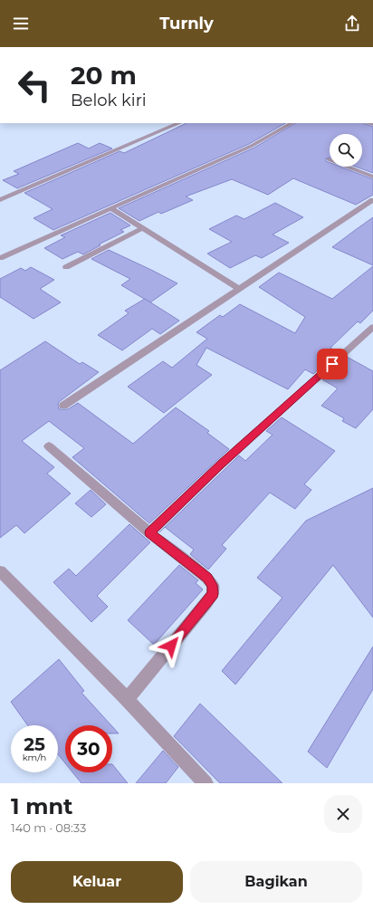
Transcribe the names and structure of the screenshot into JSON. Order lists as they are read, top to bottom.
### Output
{
  "page": {
    "header": "Turnly",
    "turn": ["20 m", "Belok kiri"],
    "speed": "25 km/h",
    "limit": "30",
    "heading": ["1 mnt", "140 m · 08:33"],
    "buttons": ["Keluar", "Bagikan"]
  }
}
